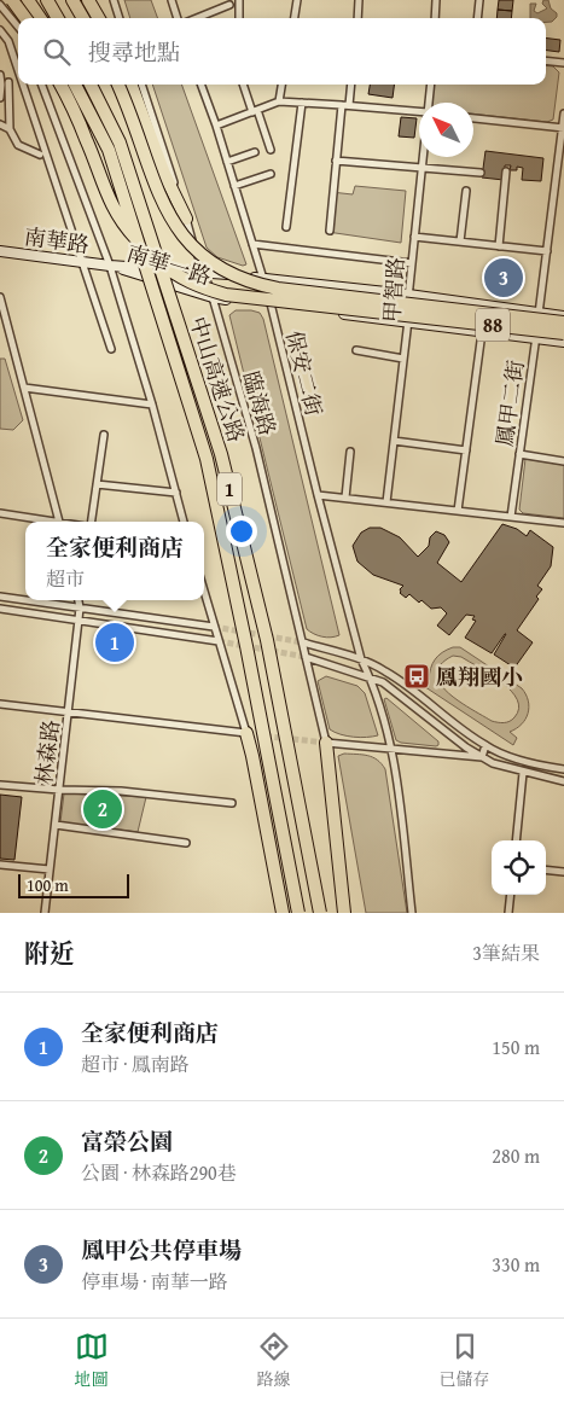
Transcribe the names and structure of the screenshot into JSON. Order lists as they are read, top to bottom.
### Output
{
  "streets": {
    "highway": ["88", "中山高速公路", "1"],
    "main road": ["南華路", "南華一路"],
    "street": [
      "甲智路",
      "保安二街",
      "臨海路",
      "鳳甲二街",
      "林森路"
    ]
  },
  "crossings": [
    ["南華路", "南華一路"],
    ["南華一路", "甲智路"],
    ["南華一路", "保安二街"],
    ["南華一路", "臨海路"],
    ["南華一路", "鳳甲二街"]
  ],
  "places": {
    "bus stop": ["鳳翔國小"]
  },
  "scale_bar": "100 m",
  "north": "top left",
  "page": {
    "search": "搜尋地點",
    "pins": ["3", "1", "2"],
    "popup": ["全家便利商店", "超市"],
    "scale": "100 m",
    "heading": ["附近", "3筆結果"],
    "list": [
      {
        "mark": "1",
        "name": "全家便利商店",
        "note": "超市 · 鳳南路",
        "value": "150 m"
      },
      {
        "mark": "2",
        "name": "富榮公園",
        "note": "公園 · 林森路290巷",
        "value": "280 m"
      },
      {
        "mark": "3",
        "name": "鳳甲公共停車場",
        "note": "停車場 · 南華一路",
        "value": "330 m"
      }
    ],
    "nav": ["地圖", "路線", "已儲存"]
  }
}
